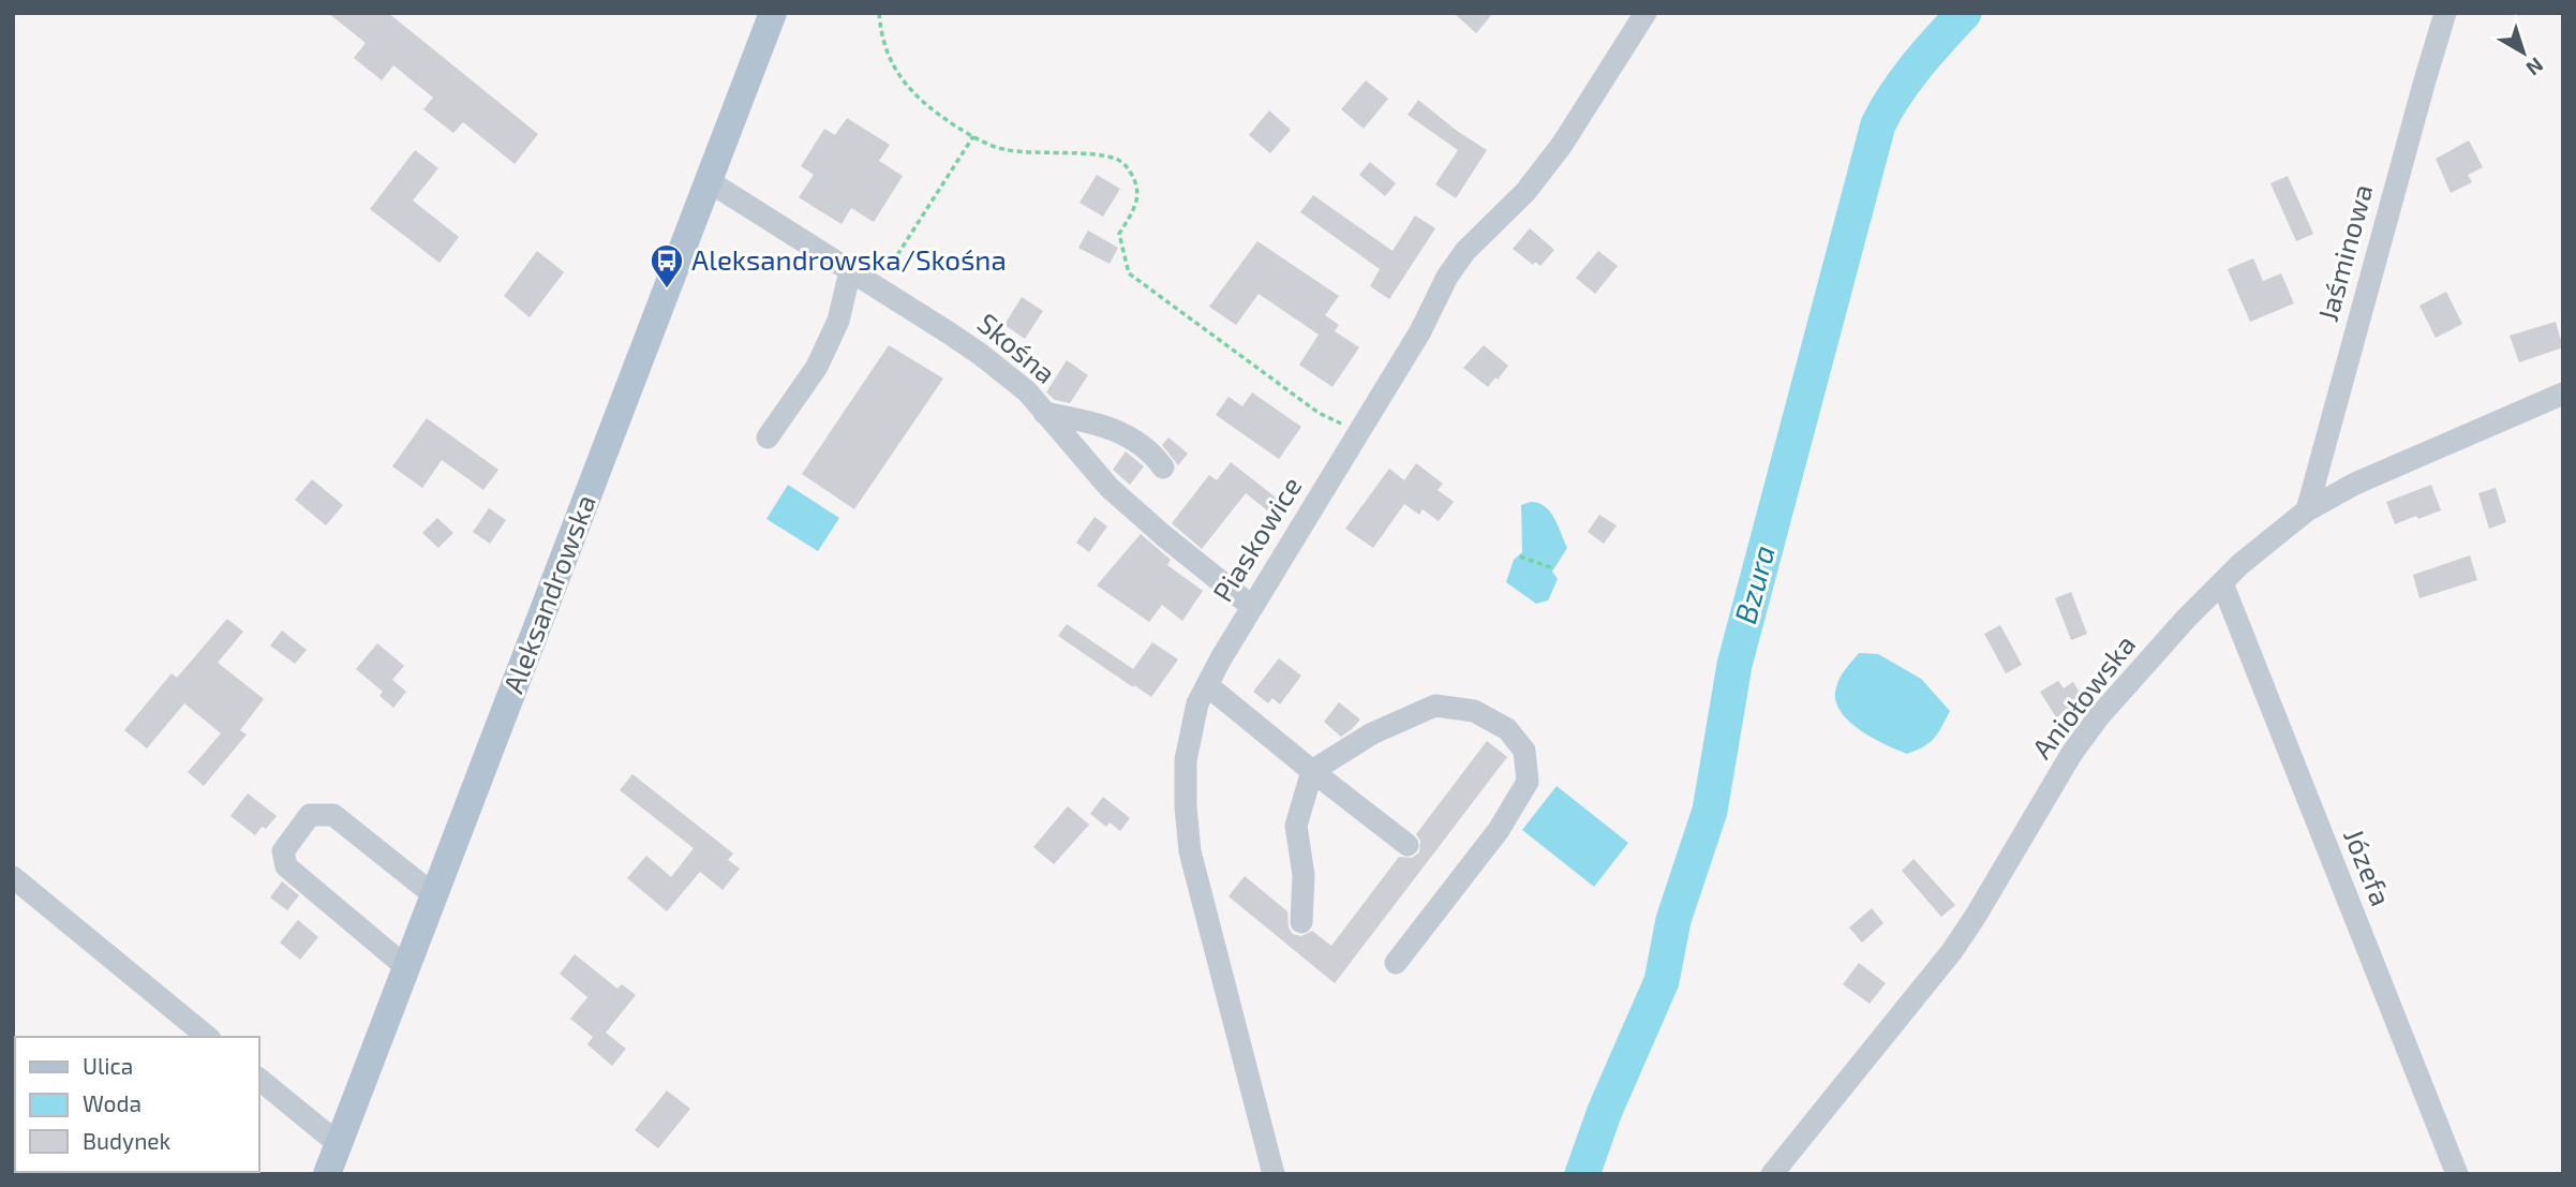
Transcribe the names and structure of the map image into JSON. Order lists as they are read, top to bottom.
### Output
{
  "streets": {
    "main road": ["Aleksandrowska"],
    "street": [
      "Jaśminowa",
      "Skośna",
      "Piaskowice",
      "Aniołowska",
      "Józefa"
    ]
  },
  "crossings": [
    ["Jaśminowa", "Aniołowska"],
    ["Skośna", "Piaskowice"],
    ["Skośna", "Aleksandrowska"],
    ["Aniołowska", "Józefa"]
  ],
  "water": ["Bzura"],
  "places": {
    "bus stop": ["Aleksandrowska/Skośna"]
  },
  "legend": ["Ulica", "Woda", "Budynek"],
  "north": "bottom right"
}
